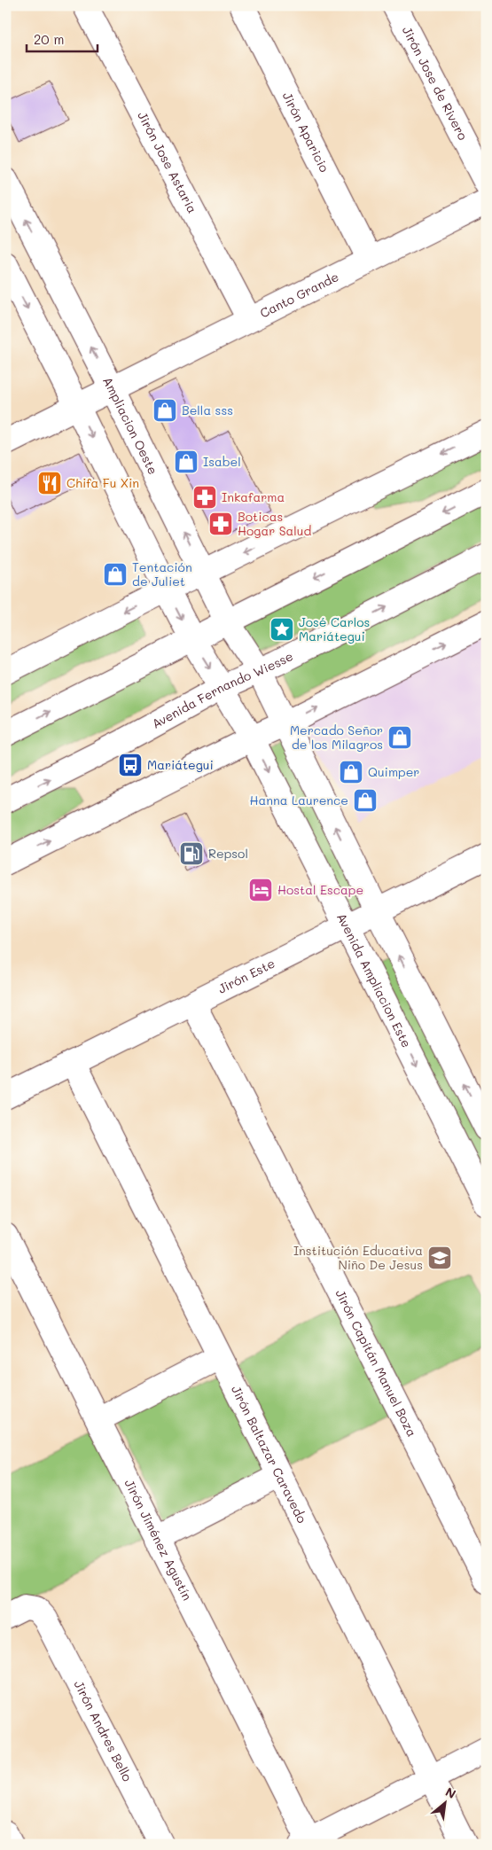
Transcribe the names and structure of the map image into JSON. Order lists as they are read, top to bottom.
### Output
{
  "streets": {
    "street": [
      "Jirón Jose de Rivero",
      "Jirón Aparicio",
      "Jirón Jose Astaria",
      "Canto Grande",
      "Ampliacion Oeste",
      "Avenida Fernando Wiesse",
      "Jirón Este",
      "Avenida Ampliacion Este",
      "Jirón Capitán Manuel Boza",
      "Jirón Baltazar Caravedo",
      "Jirón Jiménez Agustín",
      "Jirón Andres Bello"
    ]
  },
  "crossings": [
    ["Jirón Aparicio", "Canto Grande"],
    ["Jirón Jose Astaria", "Canto Grande"],
    ["Canto Grande", "Ampliacion Oeste"],
    ["Ampliacion Oeste", "Avenida Fernando Wiesse"],
    ["Avenida Fernando Wiesse", "Avenida Ampliacion Este"],
    ["Jirón Este", "Avenida Ampliacion Este"],
    ["Jirón Este", "Jirón Capitán Manuel Boza"],
    ["Jirón Este", "Jirón Baltazar Caravedo"]
  ],
  "places": {
    "shop": [
      "Bella sss",
      "Isabel",
      "Tentación de Juliet",
      "Mercado Señor de los Milagros",
      "Quimper",
      "Hanna Laurence"
    ],
    "restaurant": ["Chifa Fu Xin"],
    "pharmacy": ["Inkafarma", "Boticas Hogar Salud"],
    "place": ["José Carlos Mariátegui"],
    "bus stop": ["Mariátegui"],
    "fuel station": ["Repsol"],
    "hotel": ["Hostal Escape"],
    "school or university": ["Institución Educativa Niño De Jesus"]
  },
  "scale_bar": "20 m",
  "north": "top right"
}
